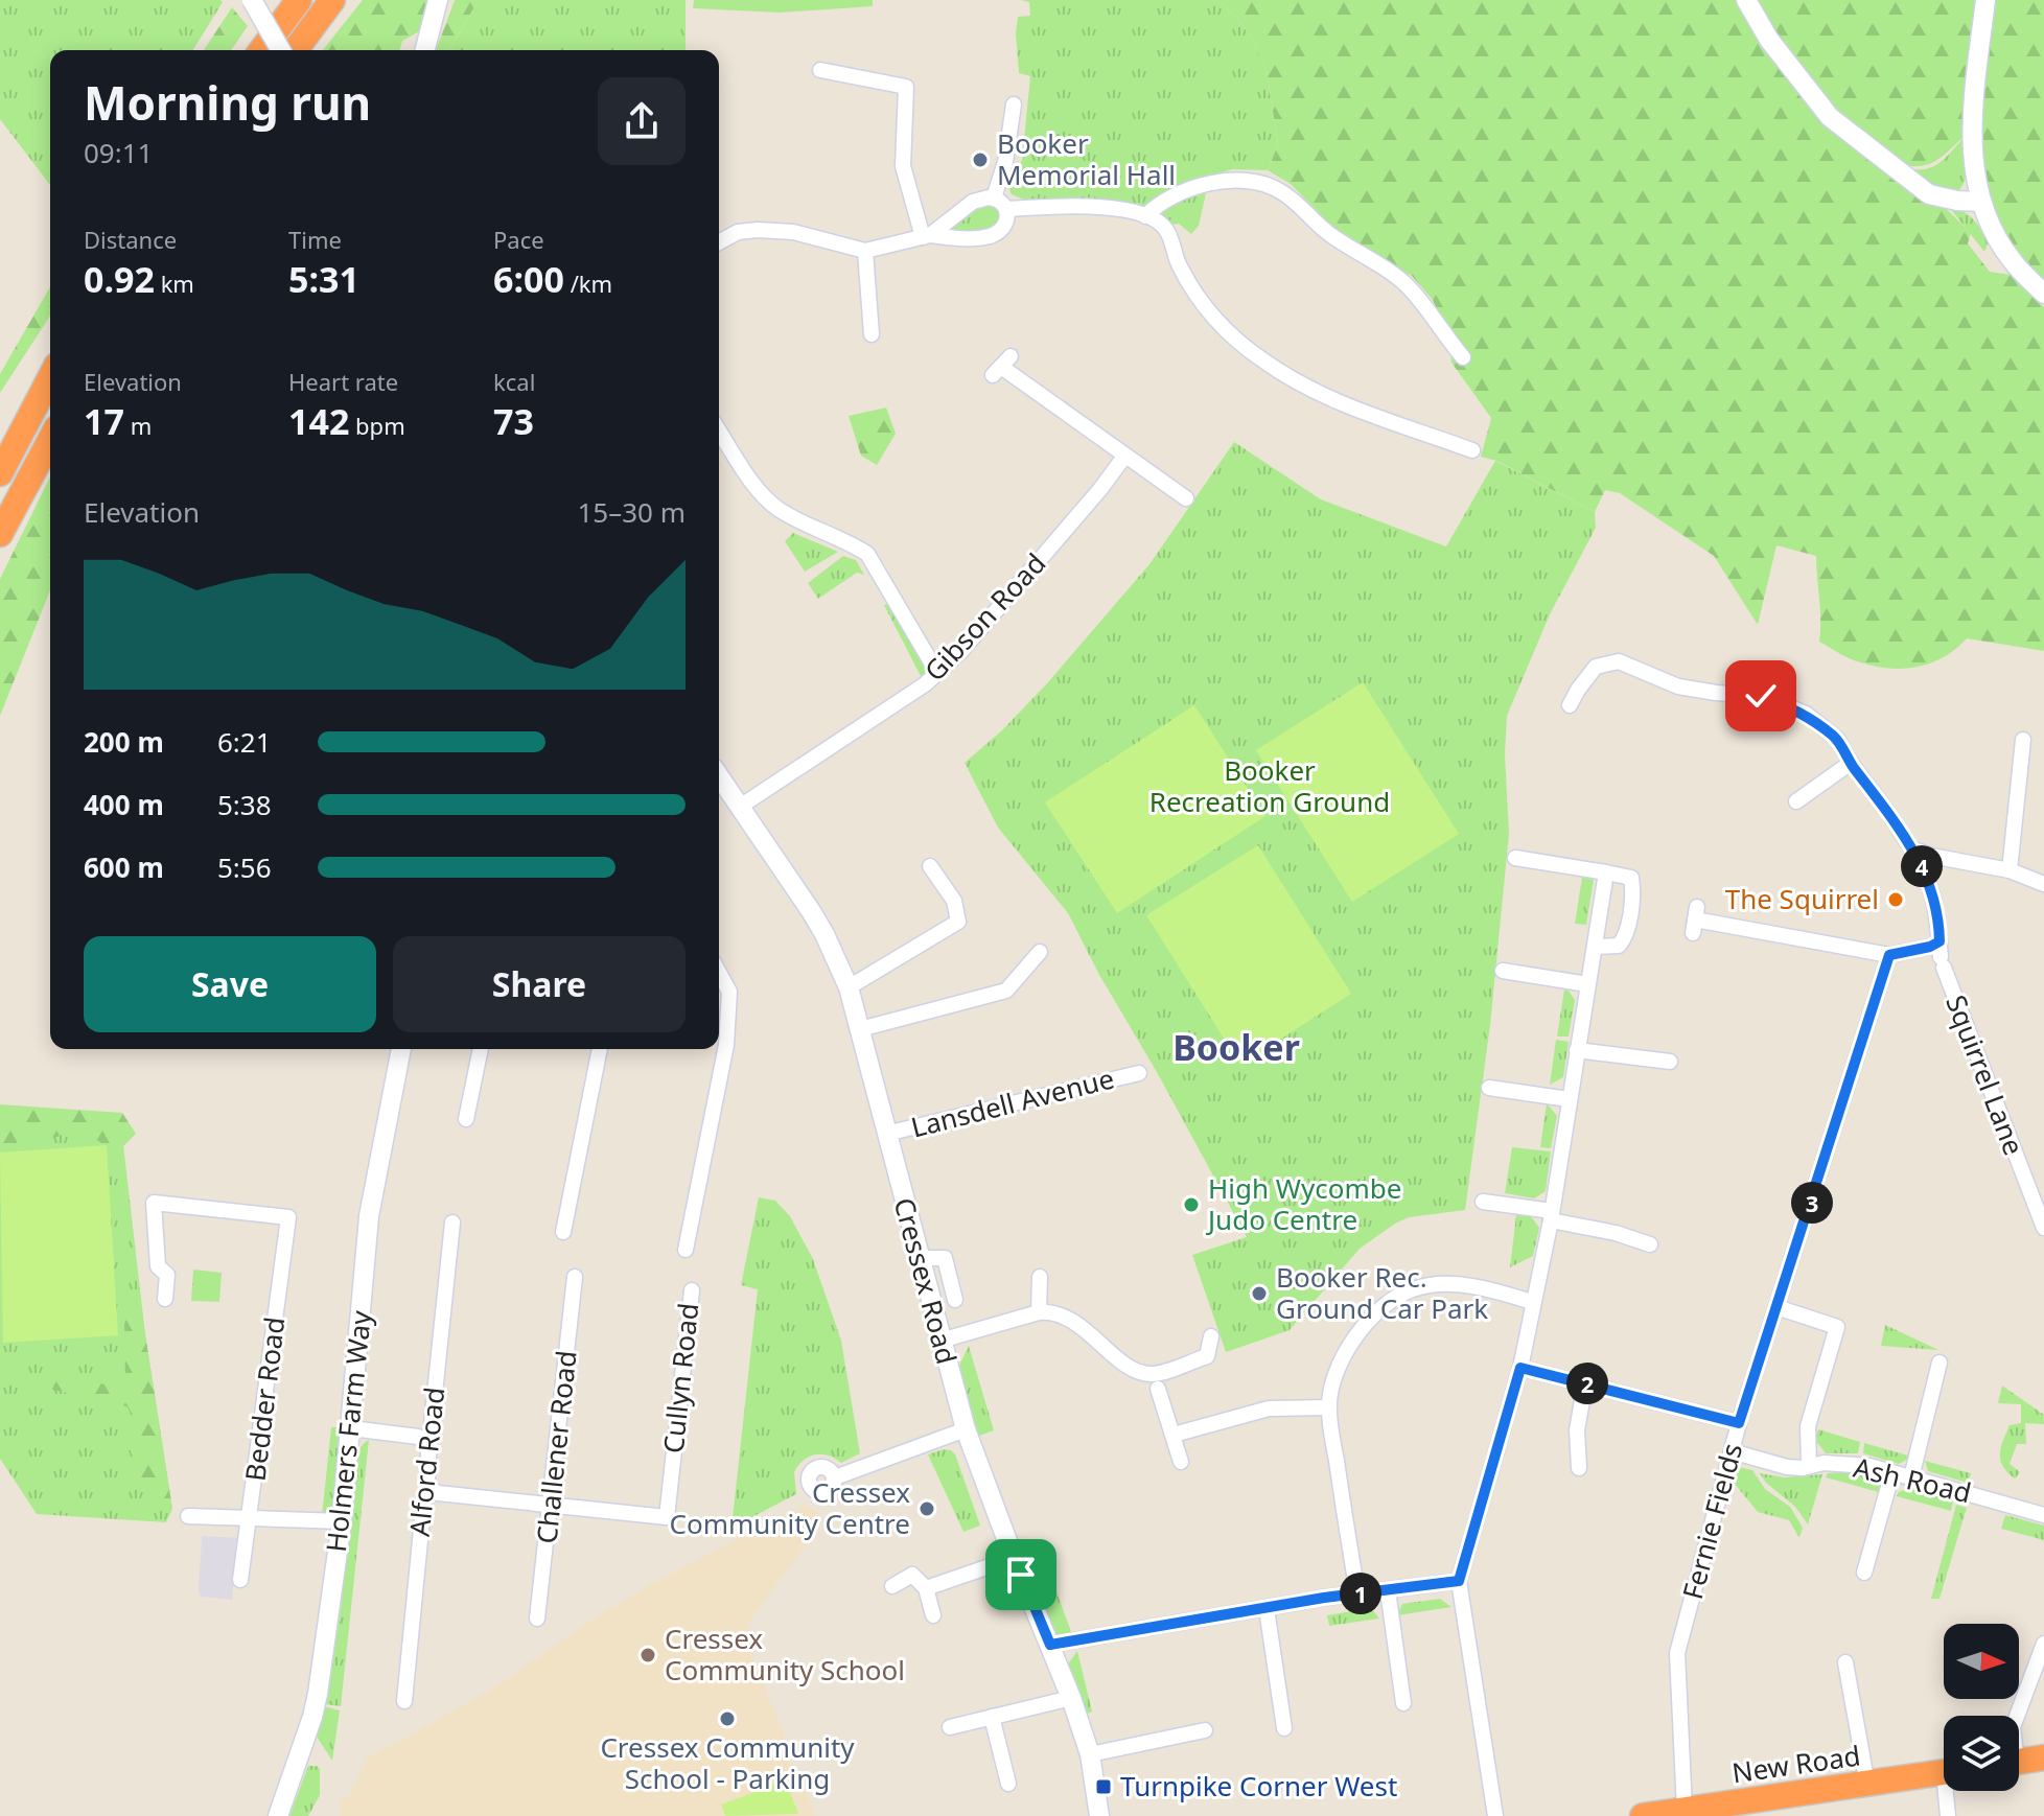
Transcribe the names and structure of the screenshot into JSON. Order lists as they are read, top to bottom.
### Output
{
  "streets": {
    "highway": ["New Road"],
    "street": [
      "Gibson Road",
      "Squirrel Lane",
      "Lansdell Avenue",
      "Cressex Road",
      "Cullyn Road",
      "Bedder Road",
      "Holmers Farm Way",
      "Challener Road",
      "Alford Road",
      "Ash Road",
      "Fernie Fields"
    ]
  },
  "crossings": [
    ["Gibson Road", "Cressex Road"],
    ["Lansdell Avenue", "Cressex Road"],
    ["Cullyn Road", "Challener Road"],
    ["Ash Road", "Fernie Fields"],
    ["Fernie Fields", "New Road"]
  ],
  "districts": ["Booker"],
  "parks": ["Booker Recreation Ground"],
  "places": {
    "other": [
      "Booker Memorial Hall",
      "The Squirrel",
      "High Wycombe Judo Centre",
      "Booker Rec. Ground Car Park",
      "Cressex Community Centre",
      "Cressex Community School",
      "Cressex Community School - Parking"
    ],
    "transit": ["Turnpike Corner West"]
  },
  "north": "right",
  "page": {
    "heading": ["Morning run", "09:11"],
    "stats": [
      ["Distance", "0.92 km"],
      ["Time", "5:31"],
      ["Pace", "6:00 /km"],
      ["Elevation", "17 m"],
      ["Heart rate", "142 bpm"],
      ["kcal", "73"]
    ],
    "chart": ["Elevation", "15–30 m"],
    "list": [
      {
        "name": "200 m",
        "note": "6:21"
      },
      {
        "name": "400 m",
        "note": "5:38"
      },
      {
        "name": "600 m",
        "note": "5:56"
      }
    ],
    "pins": [
      "4",
      "3",
      "2",
      "1"
    ],
    "buttons": ["Save", "Share"]
  }
}
